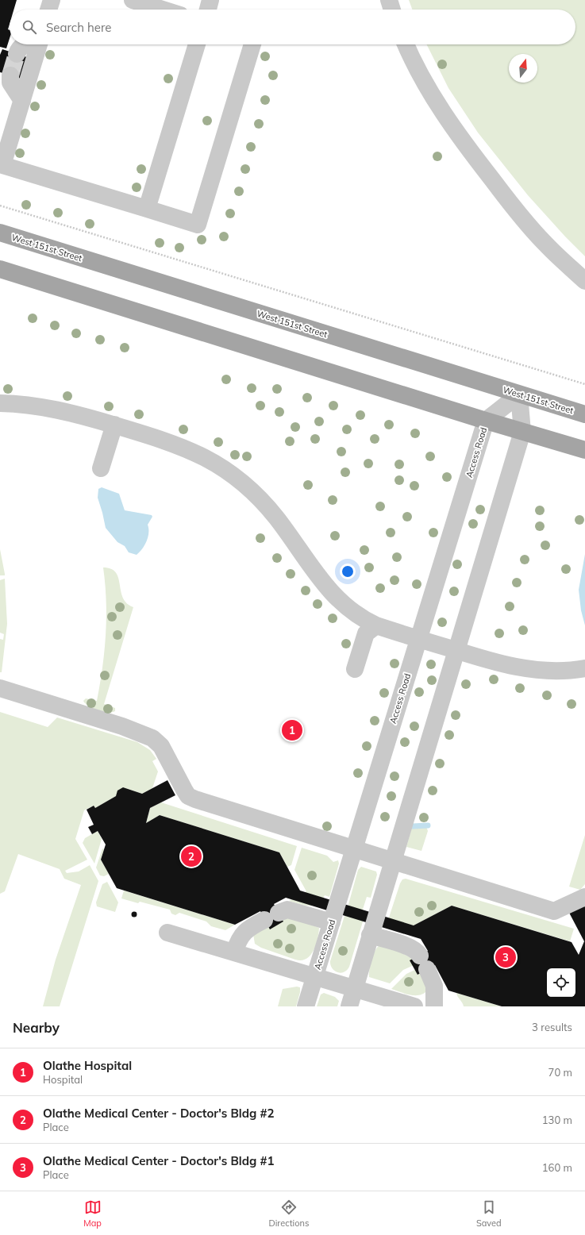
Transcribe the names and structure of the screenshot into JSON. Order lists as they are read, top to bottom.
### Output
{
  "streets": {
    "main road": ["West 151st Street"],
    "street": ["Access Road"]
  },
  "crossings": [
    ["West 151st Street", "Access Road"]
  ],
  "north": "top",
  "page": {
    "search": "Search here",
    "pins": ["1", "2", "3"],
    "heading": ["Nearby", "3 results"],
    "list": [
      {
        "mark": "1",
        "name": "Olathe Hospital",
        "note": "Hospital",
        "value": "70 m"
      },
      {
        "mark": "2",
        "name": "Olathe Medical Center - Doctor's Bldg #2",
        "note": "Place",
        "value": "130 m"
      },
      {
        "mark": "3",
        "name": "Olathe Medical Center - Doctor's Bldg #1",
        "note": "Place",
        "value": "160 m"
      }
    ],
    "nav": ["Map", "Directions", "Saved"]
  }
}
